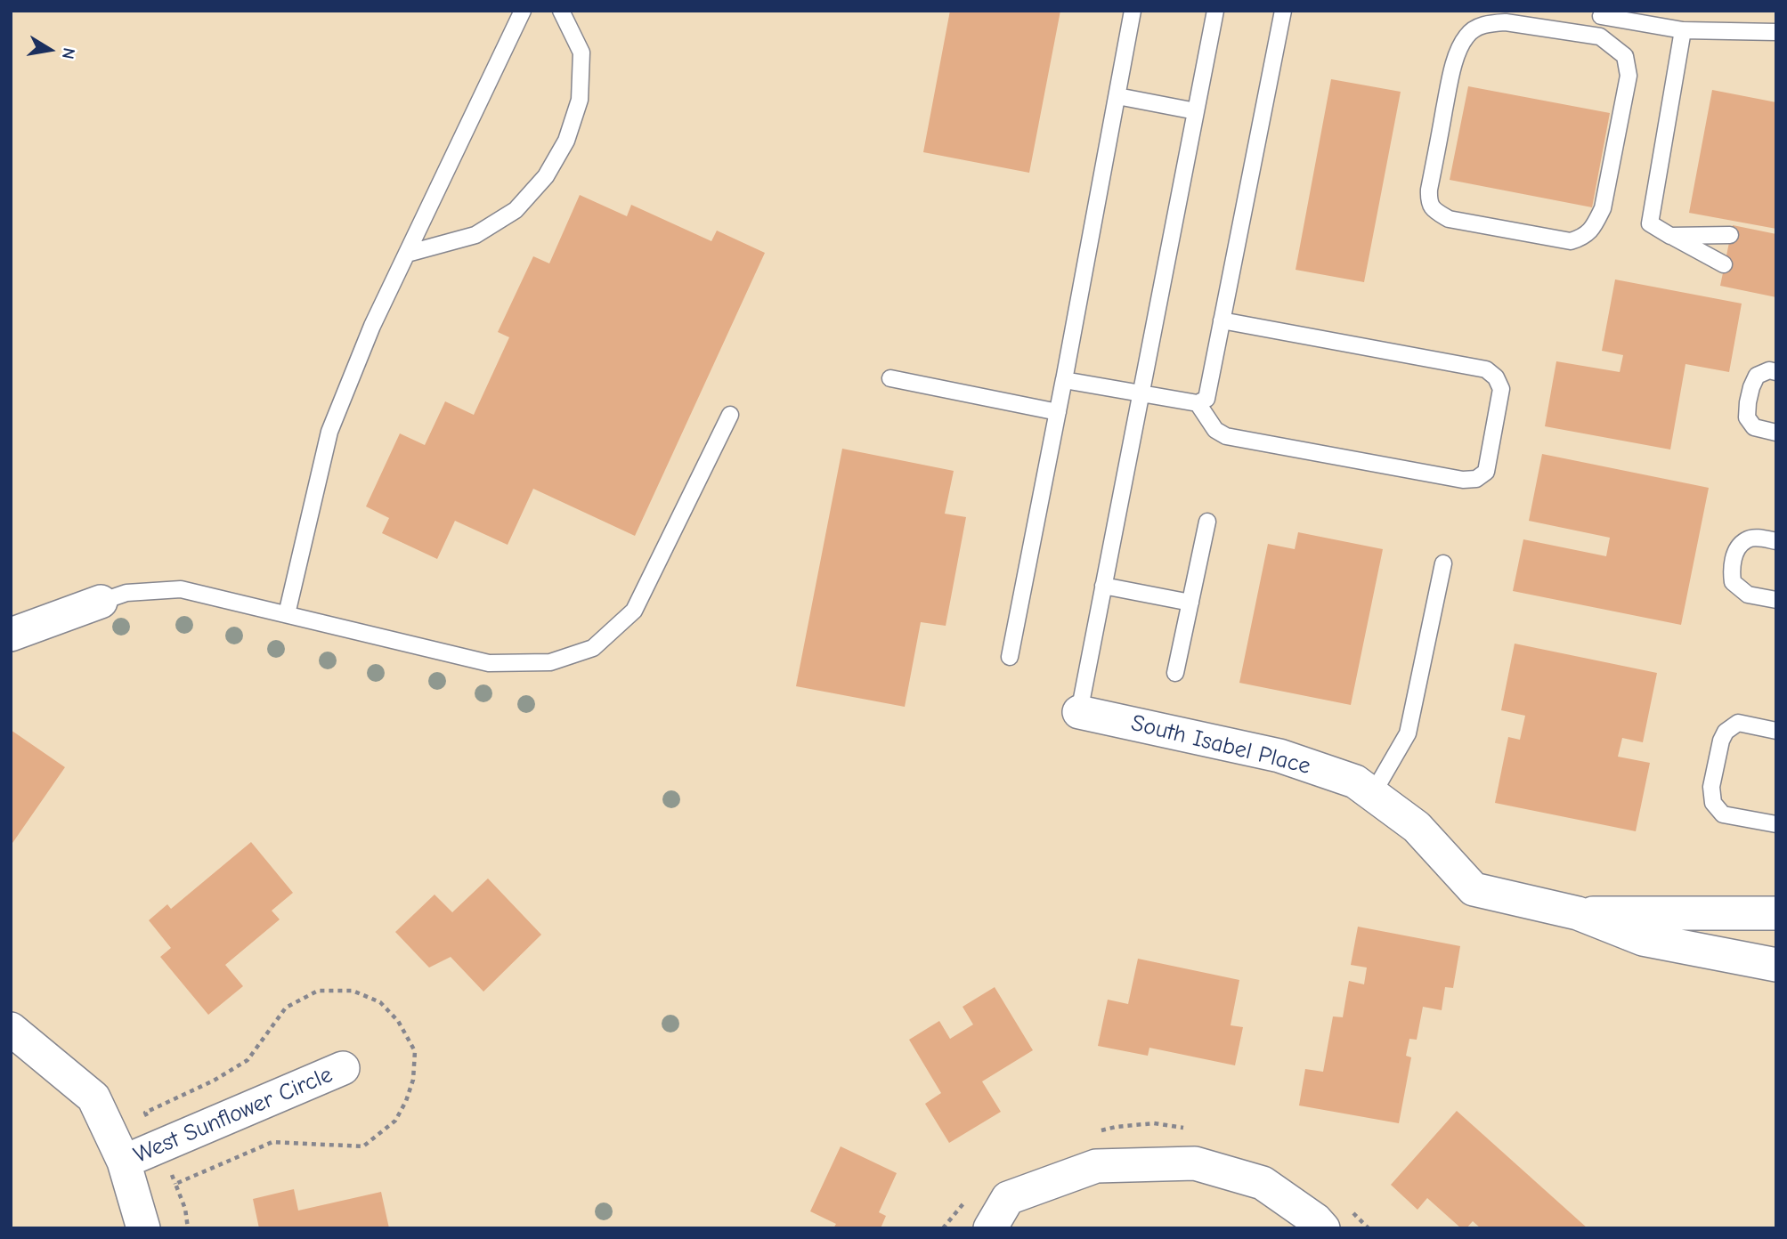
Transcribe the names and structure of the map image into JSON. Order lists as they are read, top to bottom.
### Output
{
  "streets": {
    "street": ["South Isabel Place", "West Sunflower Circle"]
  },
  "north": "right"
}
